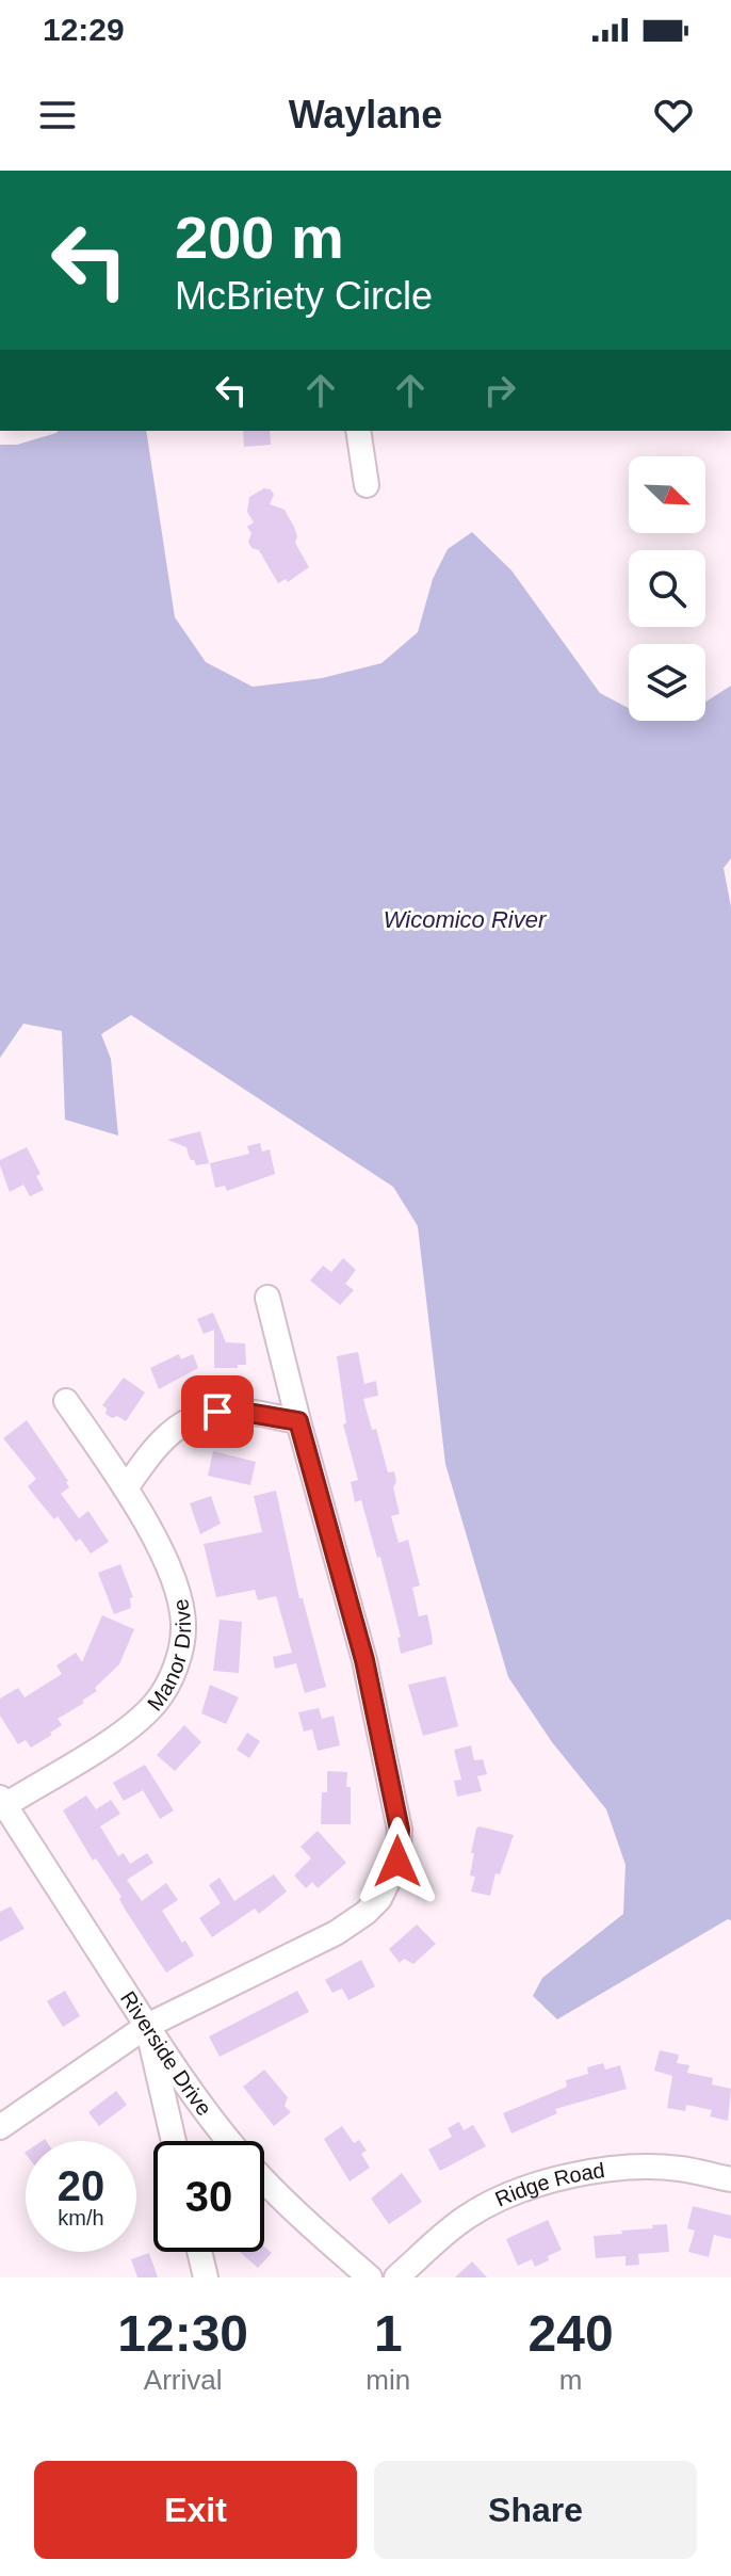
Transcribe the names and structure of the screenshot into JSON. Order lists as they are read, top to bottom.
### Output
{
  "streets": {
    "street": ["Manor Drive", "Riverside Drive", "Ridge Road"]
  },
  "crossings": [
    ["Manor Drive", "Riverside Drive"]
  ],
  "water": ["Wicomico River"],
  "north": "bottom right",
  "page": {
    "status": "12:29",
    "header": "Waylane",
    "turn": ["200 m", "McBriety Circle"],
    "speed": "20 km/h",
    "limit": "30",
    "eta": [
      "12:30",
      "Arrival",
      "1",
      "min",
      "240",
      "m"
    ],
    "buttons": ["Exit", "Share"]
  }
}
